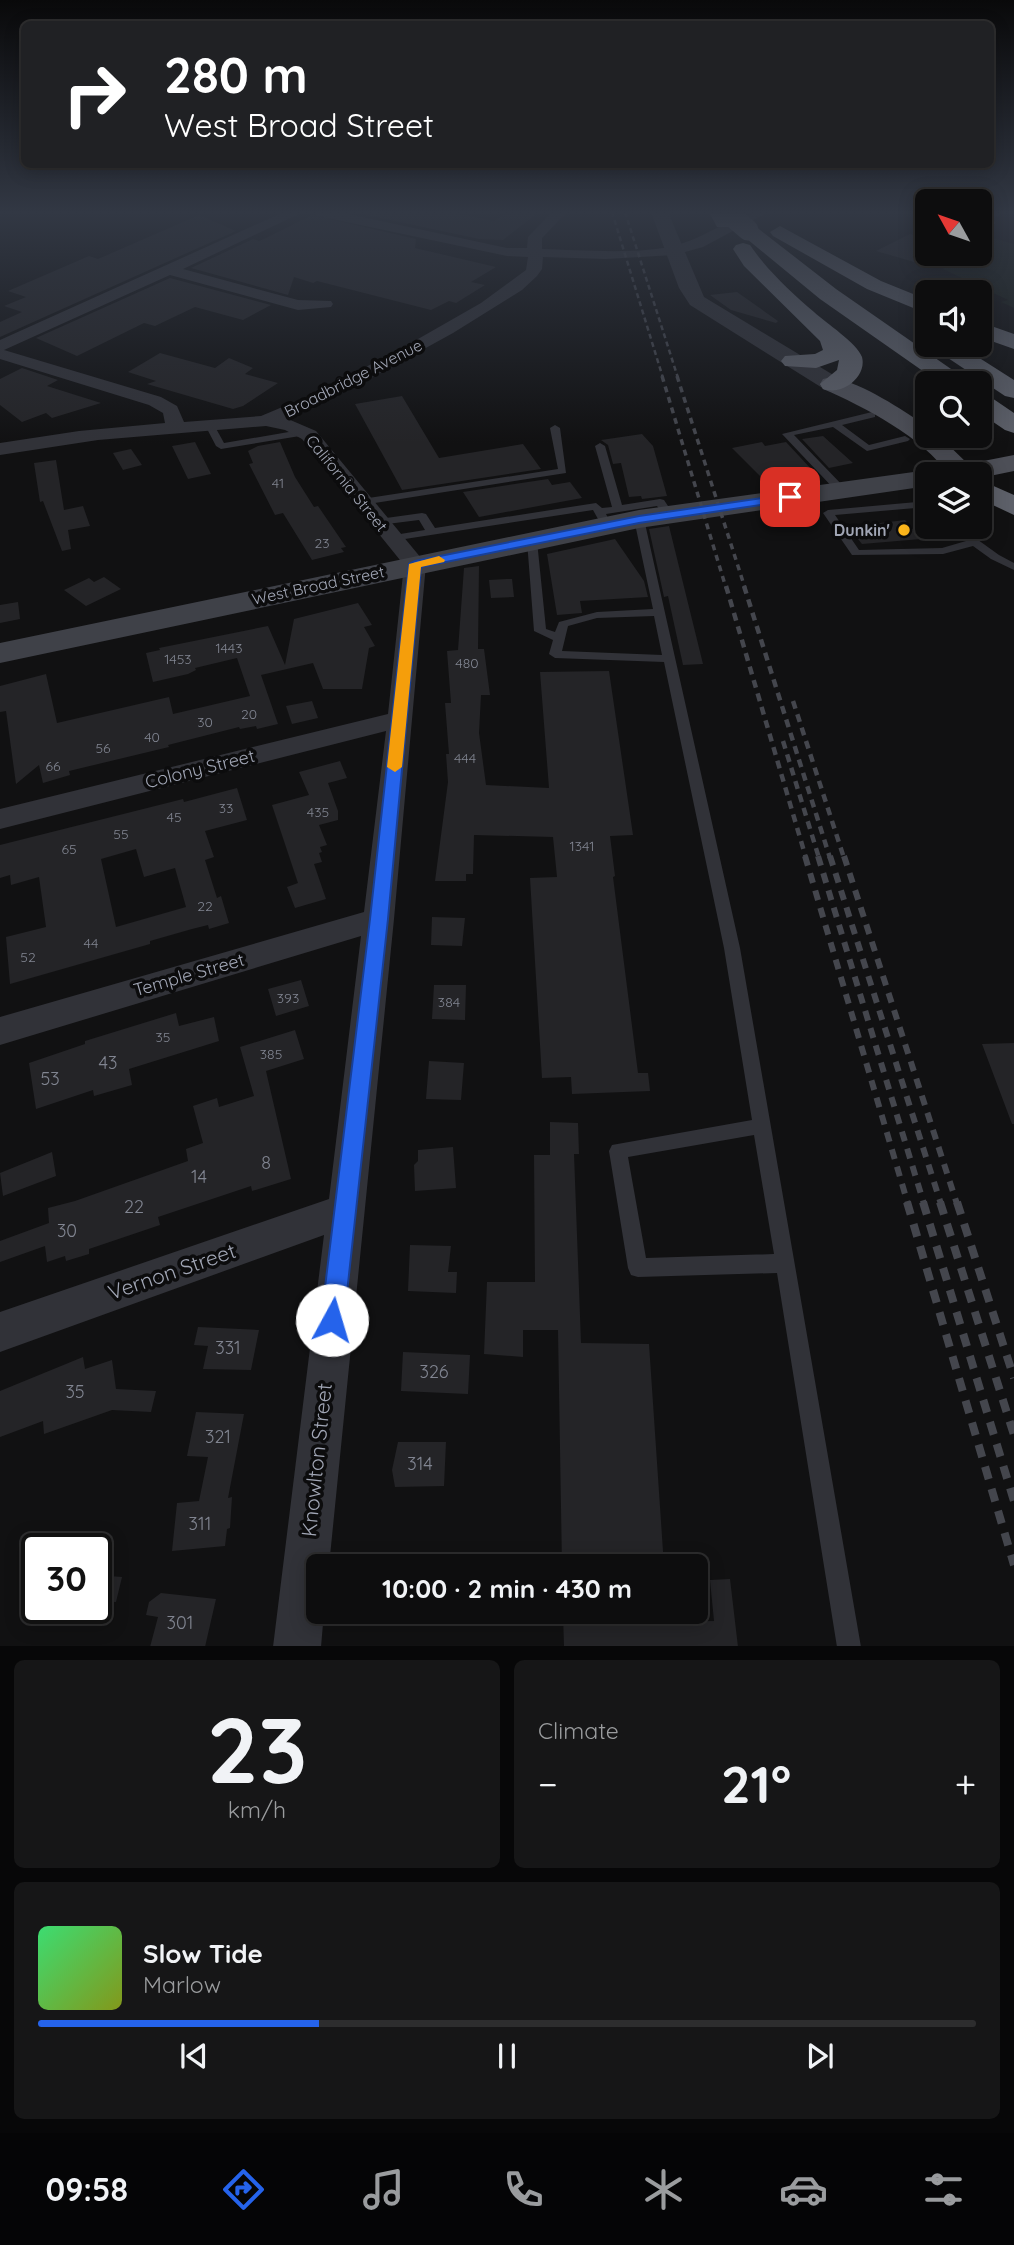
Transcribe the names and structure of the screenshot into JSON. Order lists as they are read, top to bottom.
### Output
{
  "streets": {
    "main road": ["West Broad Street"],
    "street": [
      "Broadbridge Avenue",
      "California Street",
      "Colony Street",
      "Temple Street",
      "Vernon Street",
      "Knowlton Street"
    ]
  },
  "crossings": [
    ["Broadbridge Avenue", "California Street"],
    ["California Street", "West Broad Street"],
    ["California Street", "Knowlton Street"],
    ["West Broad Street", "Knowlton Street"],
    ["Colony Street", "Knowlton Street"],
    ["Temple Street", "Knowlton Street"],
    ["Vernon Street", "Knowlton Street"]
  ],
  "places": ["Dunkin'"],
  "house_numbers": [
    "41",
    "23",
    "1443",
    "1453",
    "480",
    "20",
    "30",
    "40",
    "56",
    "444",
    "66",
    "33",
    "435",
    "45",
    "55",
    "1341",
    "65",
    "22",
    "44",
    "52",
    "393",
    "384",
    "35",
    "385",
    "43",
    "53",
    "8",
    "14",
    "22",
    "30",
    "331",
    "326",
    "35",
    "321",
    "314",
    "311",
    "301"
  ],
  "north": "top left",
  "page": {
    "turn": ["280 m", "West Broad Street"],
    "limit": "30",
    "trip": "10:00 · 2 min · 430 m",
    "tile": [
      ["23", "km/h"],
      "Climate"
    ],
    "heat": ["−", "21°", "+"],
    "song": ["Slow Tide", "Marlow"],
    "tabs": "09:58"
  }
}
